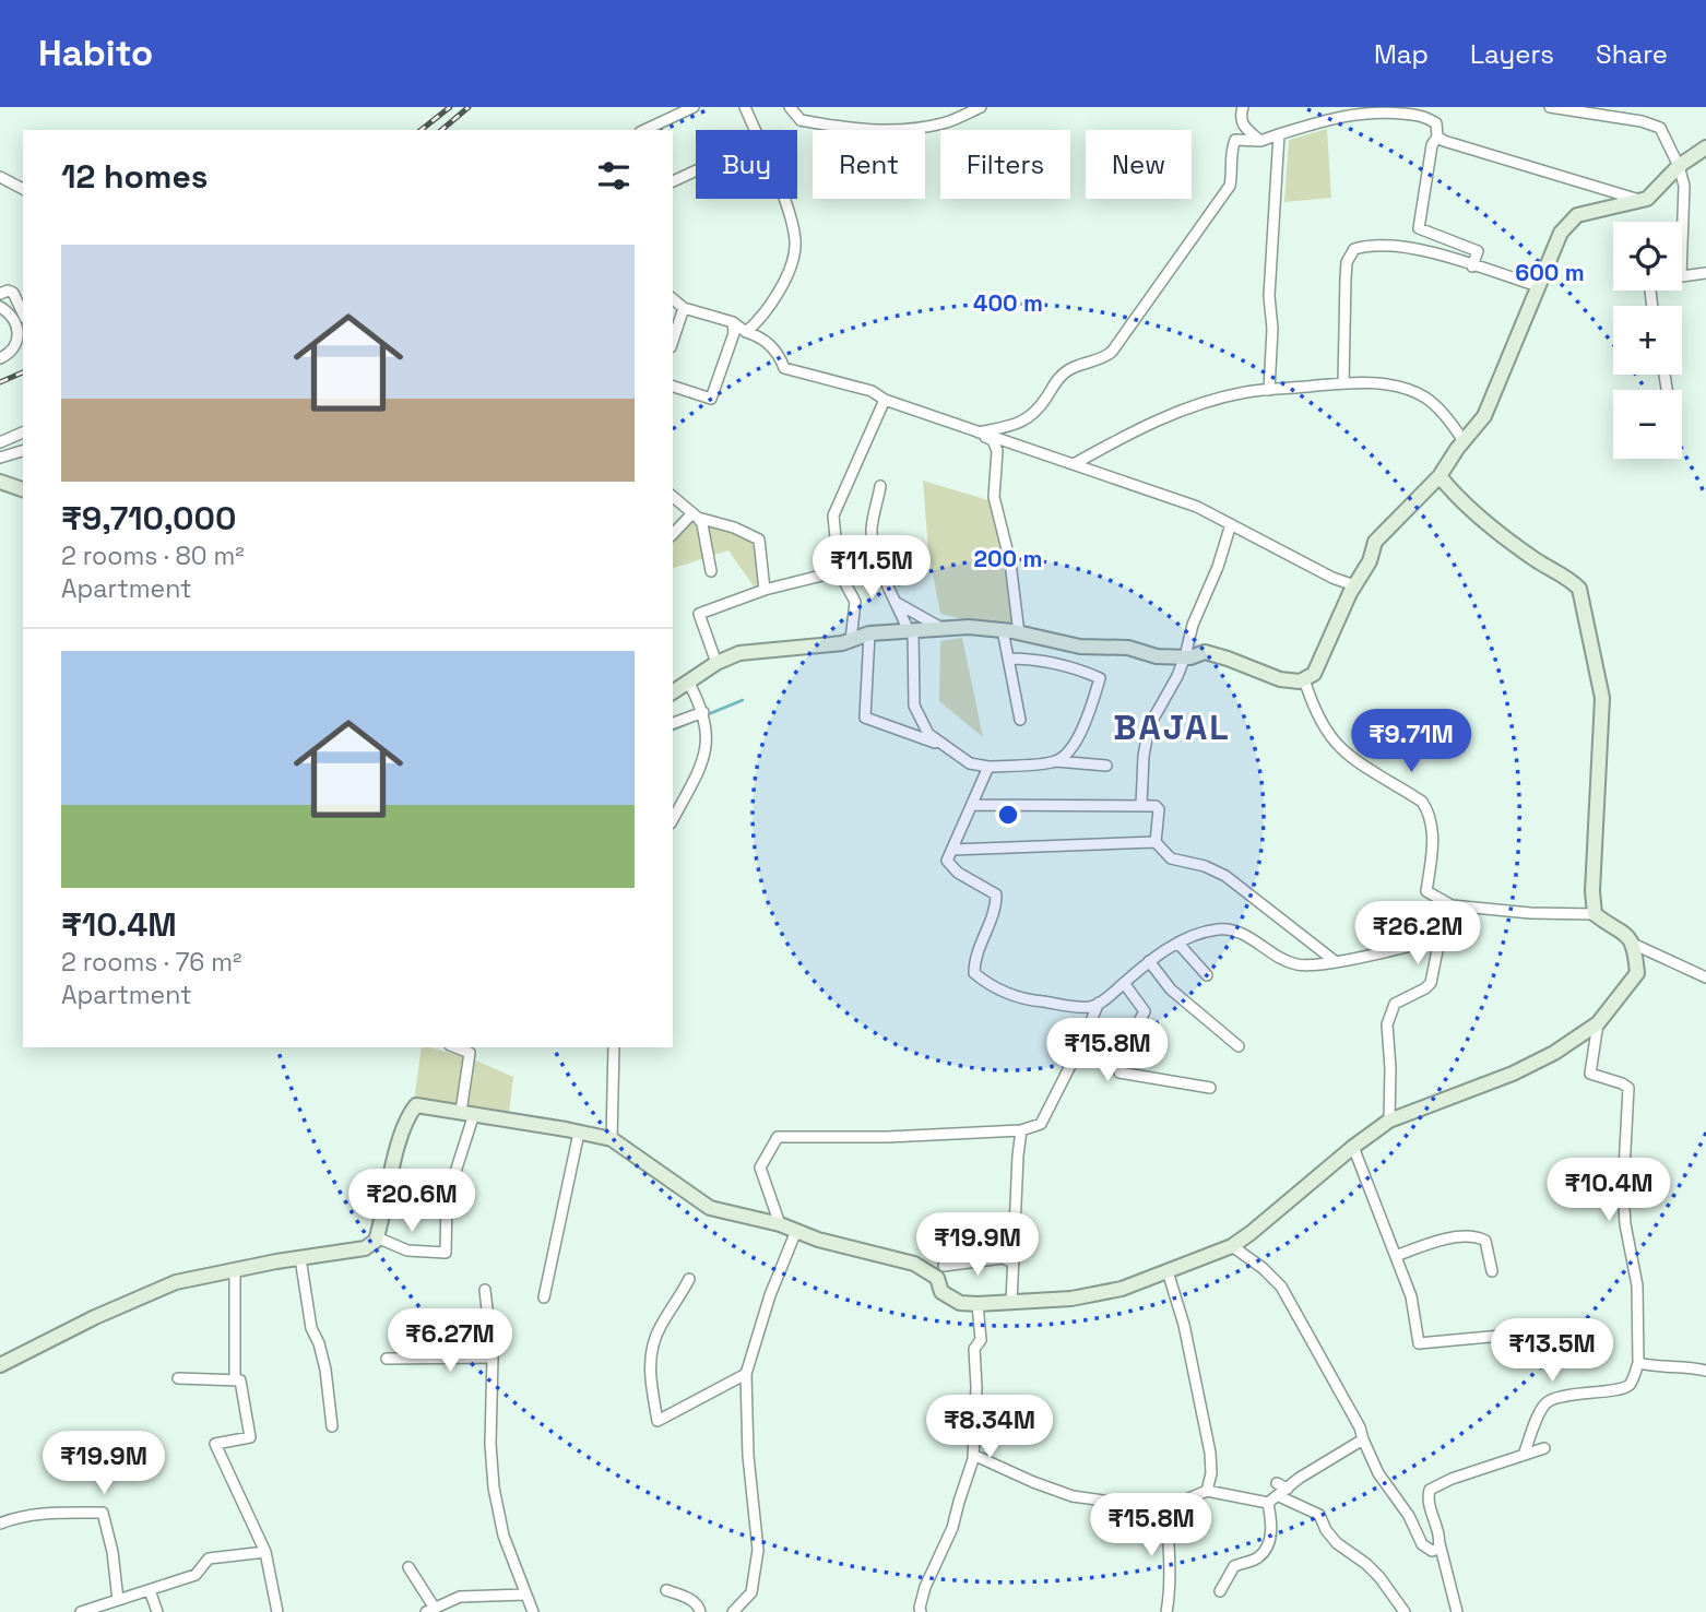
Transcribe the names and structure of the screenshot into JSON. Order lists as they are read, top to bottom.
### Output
{
  "districts": ["BAJAL"],
  "page": {
    "header": "Habito",
    "nav": ["Map", "Layers", "Share"],
    "chip": [
      "Buy",
      "Rent",
      "Filters",
      "New"
    ],
    "heading": "12 homes",
    "map_buttons": ["+", "−"],
    "list": [
      {
        "name": "₹9,710,000",
        "note": "2 rooms · 80 m² · Apartment"
      },
      {
        "name": "₹10.4M",
        "note": "2 rooms · 76 m² · Apartment"
      }
    ],
    "price": [
      "₹11.5M",
      "₹9.71M",
      "₹26.2M",
      "₹15.8M",
      "₹10.4M",
      "₹20.6M",
      "₹19.9M",
      "₹6.27M",
      "₹13.5M",
      "₹8.34M",
      "₹19.9M",
      "₹15.8M"
    ]
  },
  "rings": ["600 m", "400 m", "200 m"]
}
